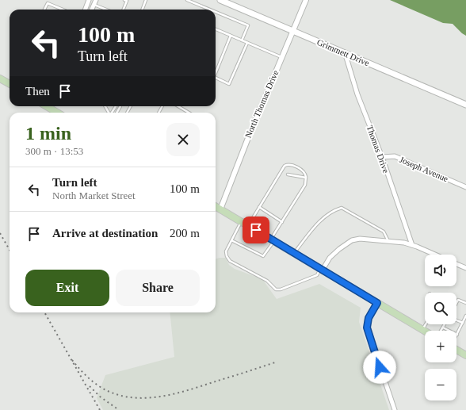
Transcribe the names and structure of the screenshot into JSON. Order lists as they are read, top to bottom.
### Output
{
  "streets": {
    "main road": ["Grimmett Drive"],
    "street": ["North Thomas Drive", "Thomas Drive", "Joseph Avenue"]
  },
  "crossings": [
    ["Grimmett Drive", "North Thomas Drive"],
    ["Grimmett Drive", "Thomas Drive"],
    ["Thomas Drive", "Joseph Avenue"]
  ],
  "page": {
    "turn": ["100 m", "Turn left"],
    "then": "Then",
    "heading": ["1 min", "300 m · 13:53"],
    "list": [
      {
        "name": "Turn left",
        "note": "North Market Street",
        "value": "100 m"
      },
      {
        "name": "Arrive at destination",
        "value": "200 m"
      }
    ],
    "map_buttons": ["+", "−"],
    "buttons": ["Exit", "Share"]
  }
}
